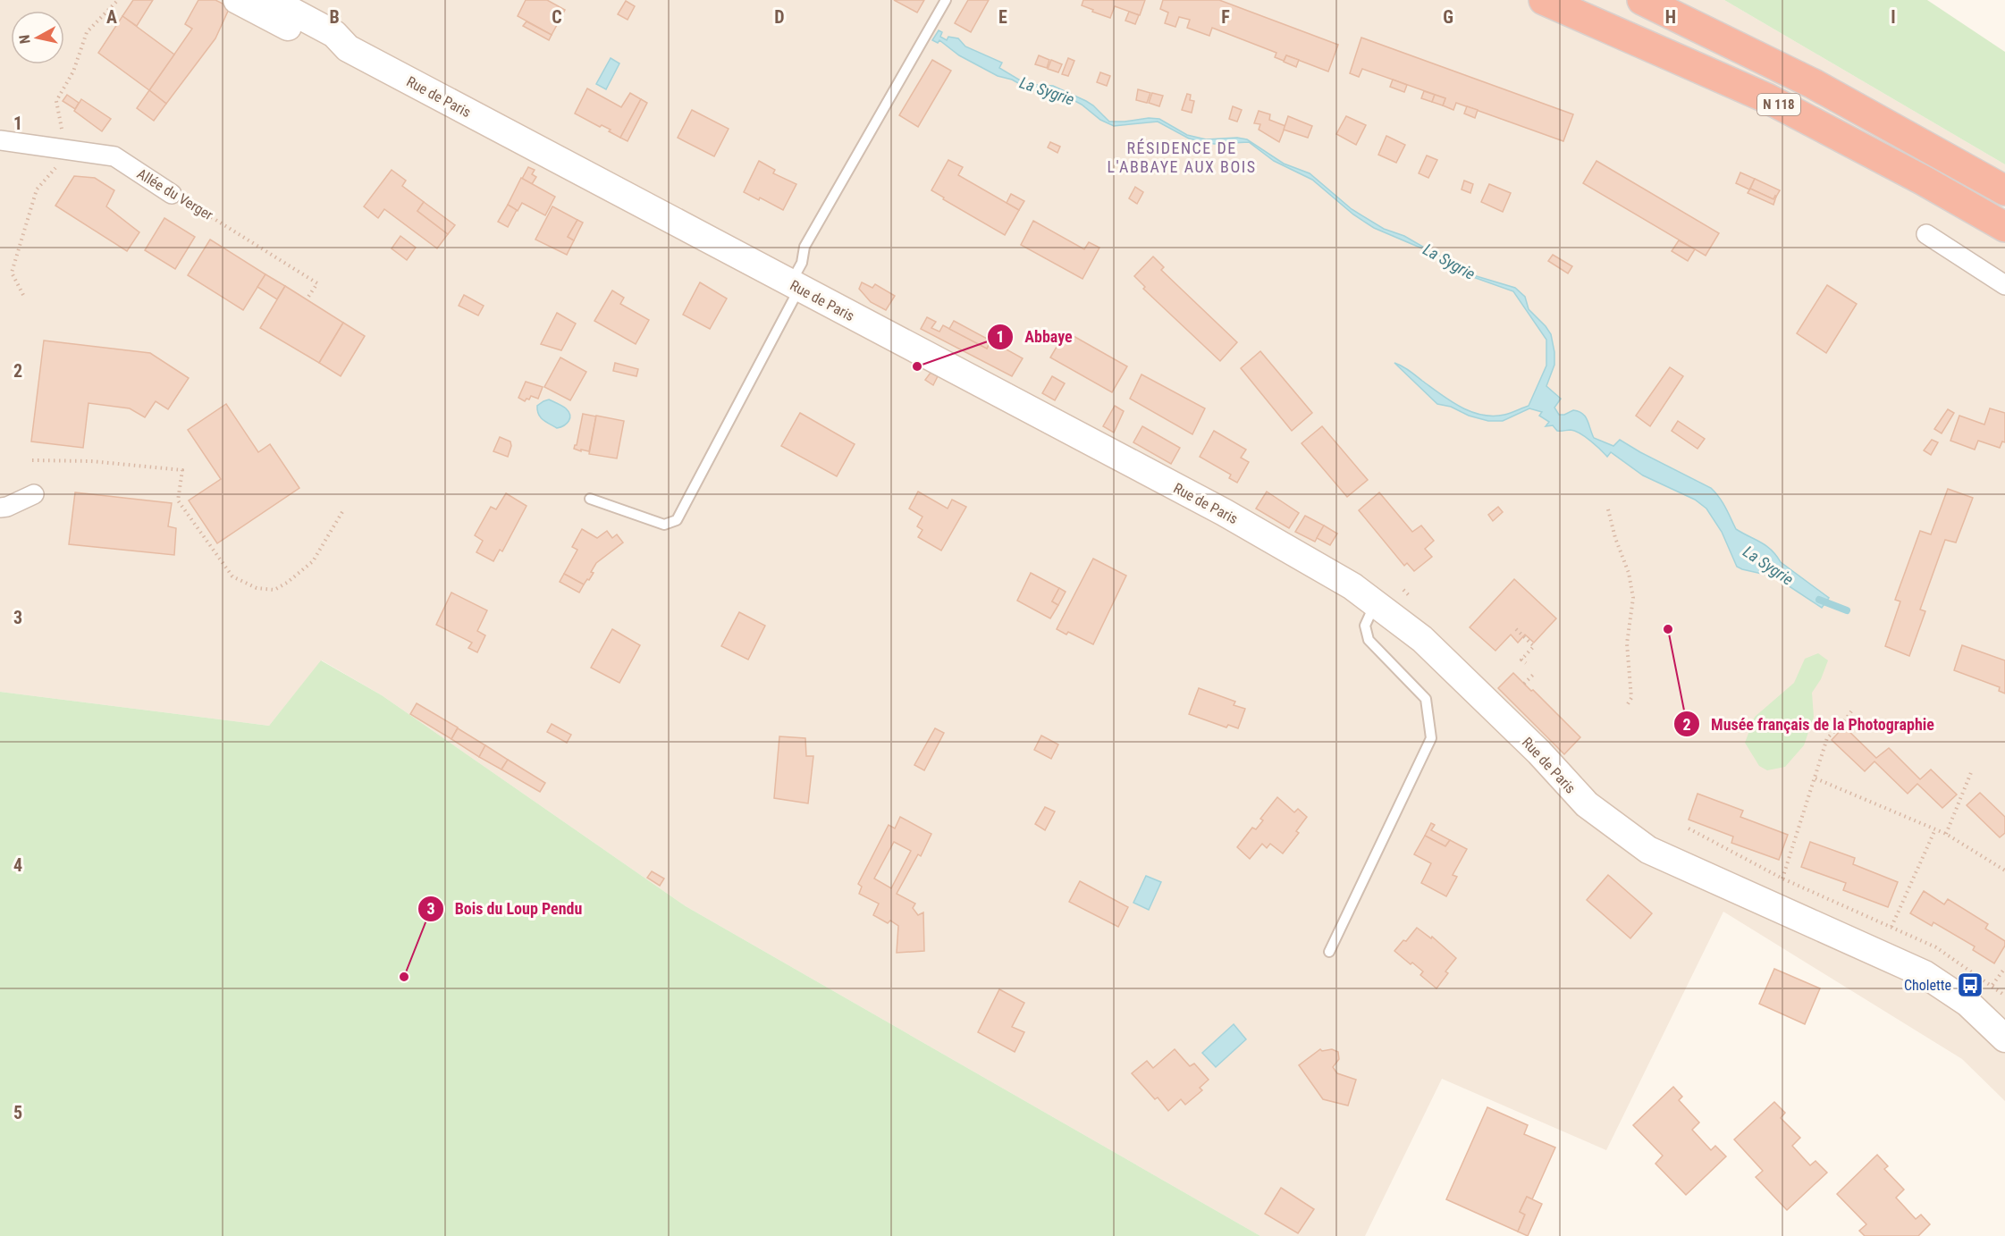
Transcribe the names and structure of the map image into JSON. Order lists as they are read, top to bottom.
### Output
{
  "streets": {
    "highway": ["N 118"],
    "street": ["Rue de Paris", "Allée du Verger"]
  },
  "districts": ["RÉSIDENCE DE L'ABBAYE AUX BOIS"],
  "water": ["La Sygrie"],
  "places": {
    "other": ["Abbaye", "Musée français de la Photographie", "Bois du Loup Pendu"],
    "bus stop": ["Cholette"]
  },
  "north": "left",
  "grid": {
    "columns": [
      "A",
      "B",
      "C",
      "D",
      "E",
      "F",
      "G",
      "H",
      "I"
    ],
    "rows": [
      "1",
      "2",
      "3",
      "4",
      "5"
    ]
  }
}
